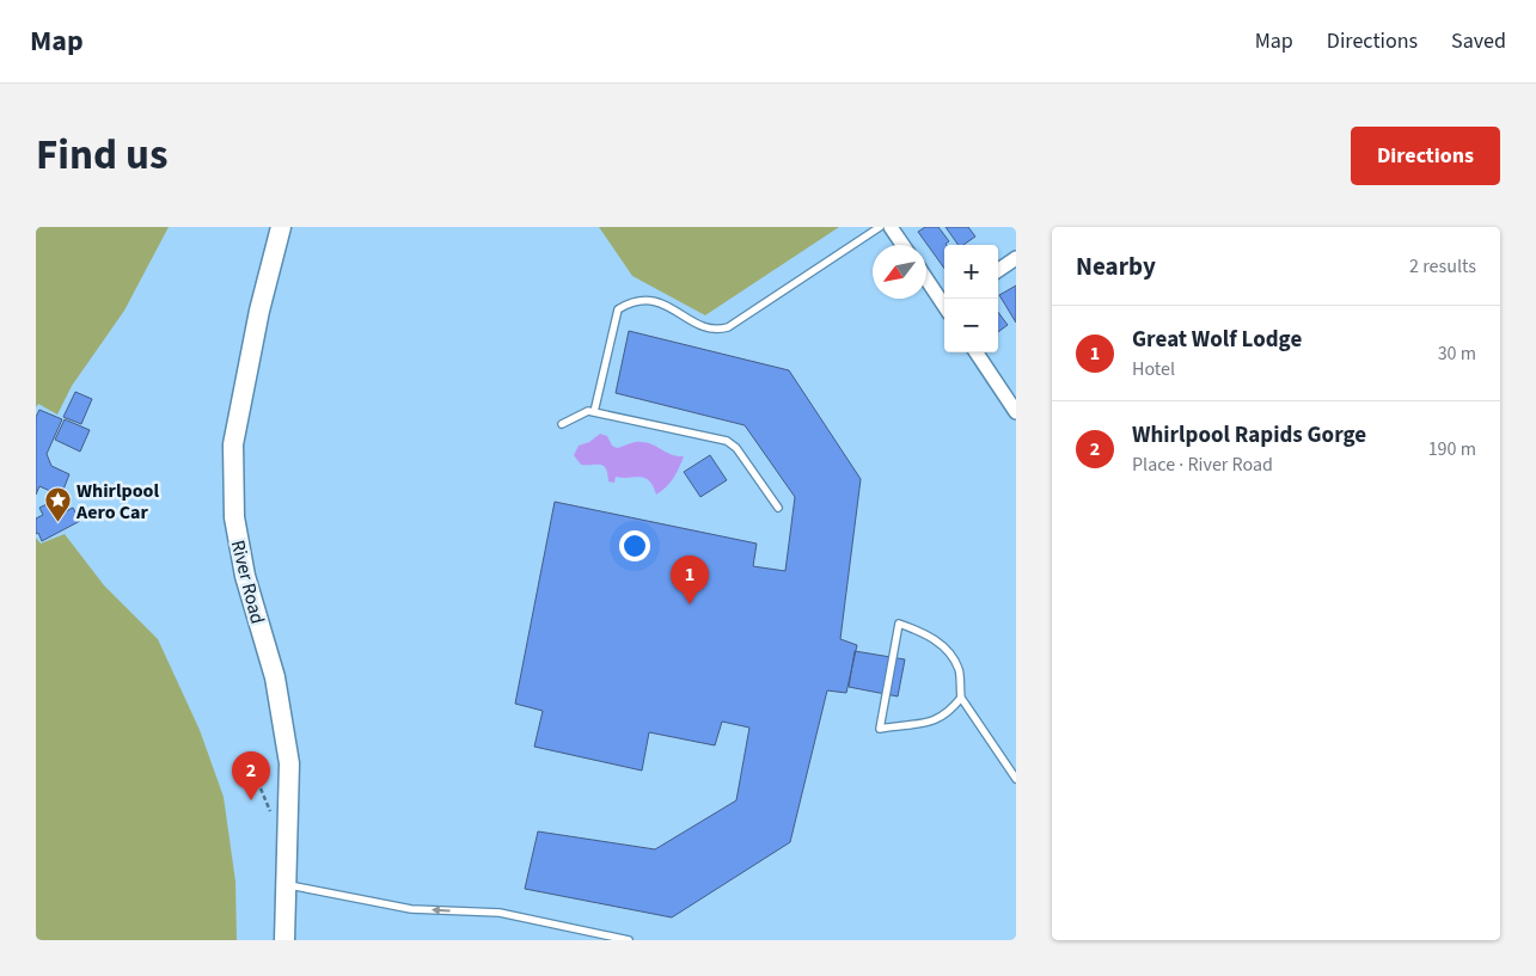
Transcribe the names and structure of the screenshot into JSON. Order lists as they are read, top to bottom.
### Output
{
  "streets": {
    "main road": ["River Road"]
  },
  "places": {
    "place": ["Whirlpool Aero Car"]
  },
  "north": "bottom left",
  "page": {
    "header": "Map",
    "nav": ["Map", "Directions", "Saved"],
    "title": "Find us",
    "buttons": "Directions",
    "heading": ["Nearby", "2 results"],
    "map_buttons": ["+", "−"],
    "list": [
      {
        "mark": "1",
        "name": "Great Wolf Lodge",
        "note": "Hotel",
        "value": "30 m"
      },
      {
        "mark": "2",
        "name": "Whirlpool Rapids Gorge",
        "note": "Place · River Road",
        "value": "190 m"
      }
    ],
    "pins": ["1", "2"]
  }
}
